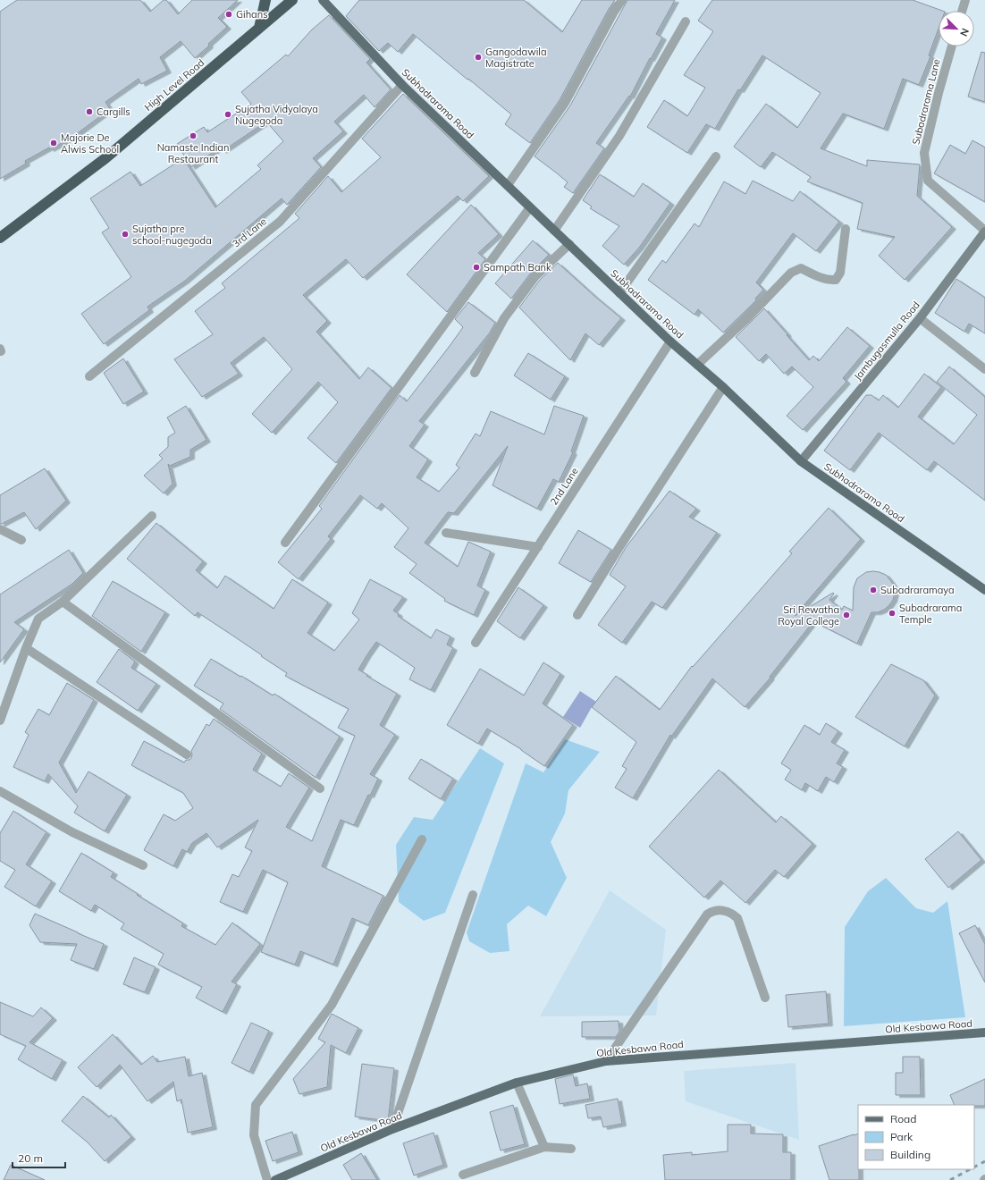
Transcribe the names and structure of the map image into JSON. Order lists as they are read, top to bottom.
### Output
{
  "streets": {
    "highway": ["High Level Road"],
    "main road": ["Subhadrarama Road", "Old Kesbawa Road"],
    "street": [
      "Subadrarama Lane",
      "3rd Lane",
      "Jambugasmulla Road",
      "2nd Lane"
    ]
  },
  "crossings": [
    ["Subadrarama Lane", "Jambugasmulla Road"],
    ["Subhadrarama Road", "3rd Lane"],
    ["Subhadrarama Road", "Jambugasmulla Road"],
    ["Subhadrarama Road", "2nd Lane"]
  ],
  "places": [
    "Gihans",
    "Gangodawila Magistrate",
    "Cargills",
    "Sujatha Vidyalaya Nugegoda",
    "Namaste Indian Restaurant",
    "Majorie De Alwis School",
    "Sujatha pre school-nugegoda",
    "Sampath Bank",
    "Subadraramaya",
    "Subadrarama Temple",
    "Sri Rewatha Royal College"
  ],
  "legend": ["Road", "Park", "Building"],
  "scale_bar": "20 m",
  "north": "bottom right"
}
